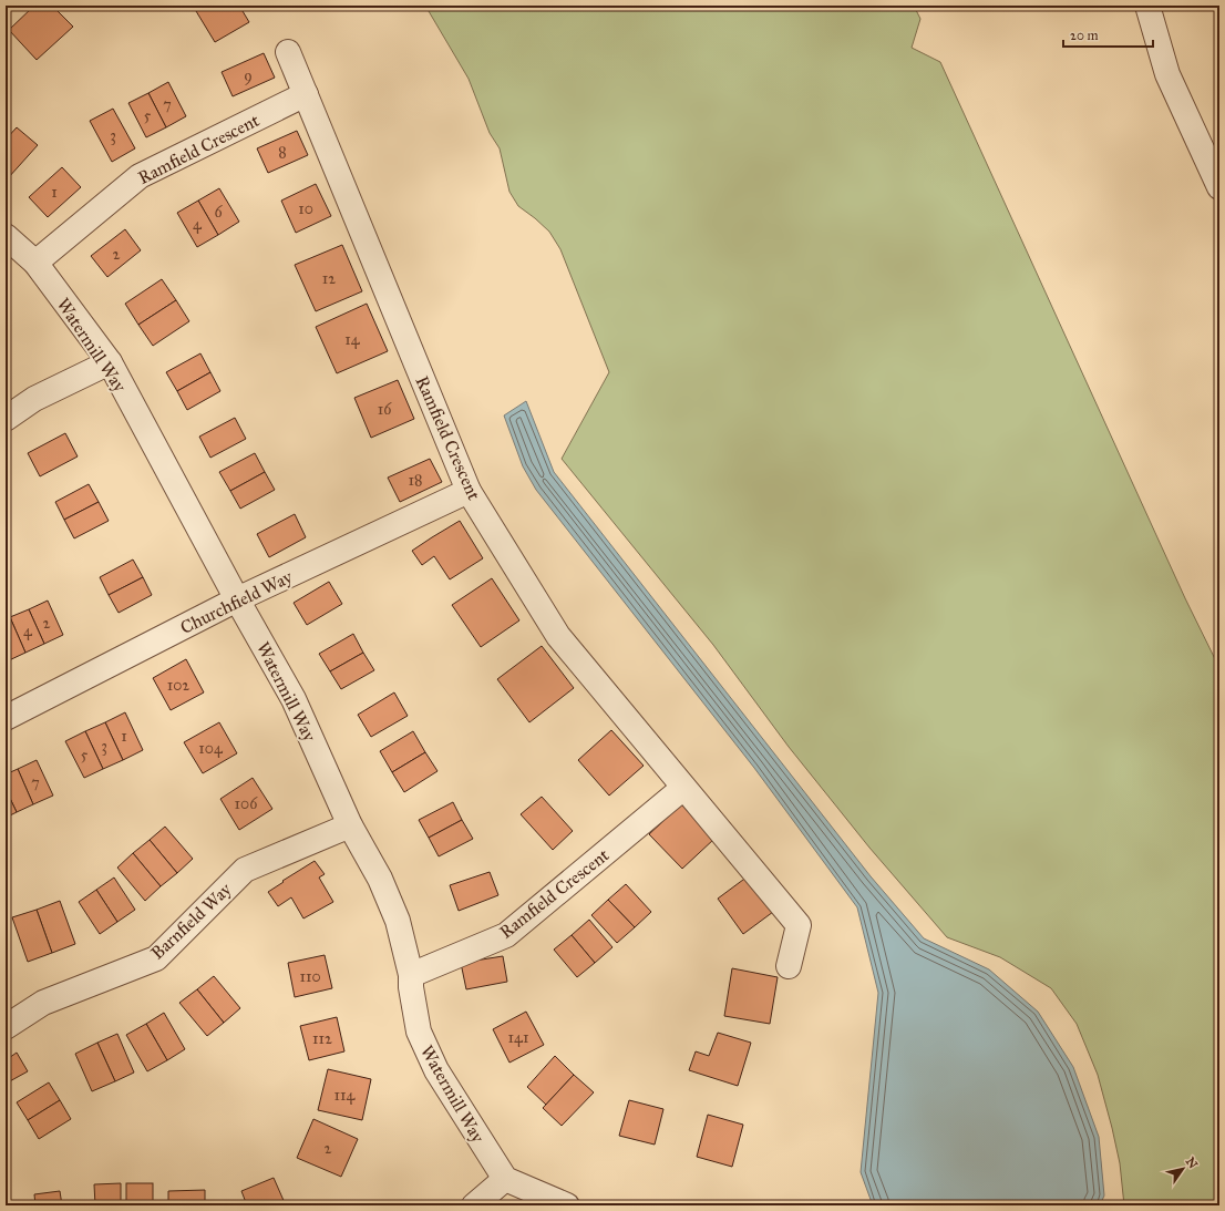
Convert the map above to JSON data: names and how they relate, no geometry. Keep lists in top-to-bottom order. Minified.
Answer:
{"streets":{"street":["Ramfield Crescent","Watermill Way","Churchfield Way","Barnfield Way"]},"crossings":[["Ramfield Crescent","Watermill Way"],["Ramfield Crescent","Churchfield Way"],["Watermill Way","Churchfield Way"],["Watermill Way","Barnfield Way"]],"house_numbers":["9","7","5","3","8","1","10","6","4","2","12","14","16","18","2","4","102","1","3","104","5","7","106","110","141","112","114","2"],"scale_bar":"20 m","north":"top right"}
